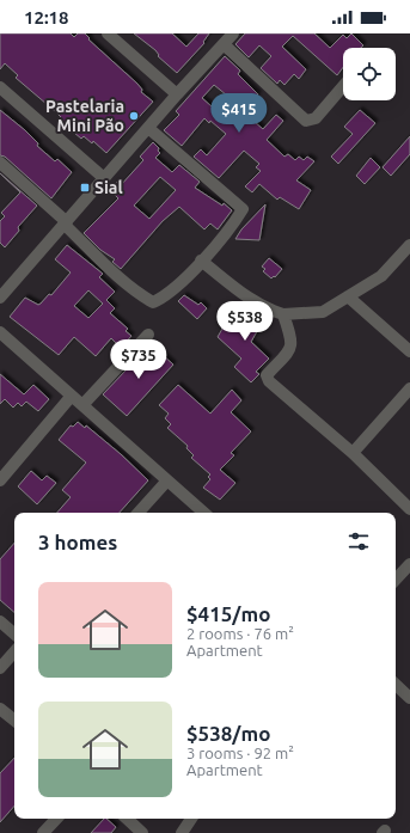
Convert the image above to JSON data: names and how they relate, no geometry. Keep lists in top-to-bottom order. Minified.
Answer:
{"places":{"other":["Pastelaria Mini Pão"],"transit":["Sial"]},"page":{"status":"12:18","price":["$415","$538","$735"],"heading":"3 homes","list":[{"name":"$415/mo","note":"2 rooms · 76 m² · Apartment"},{"name":"$538/mo","note":"3 rooms · 92 m² · Apartment"}]}}
